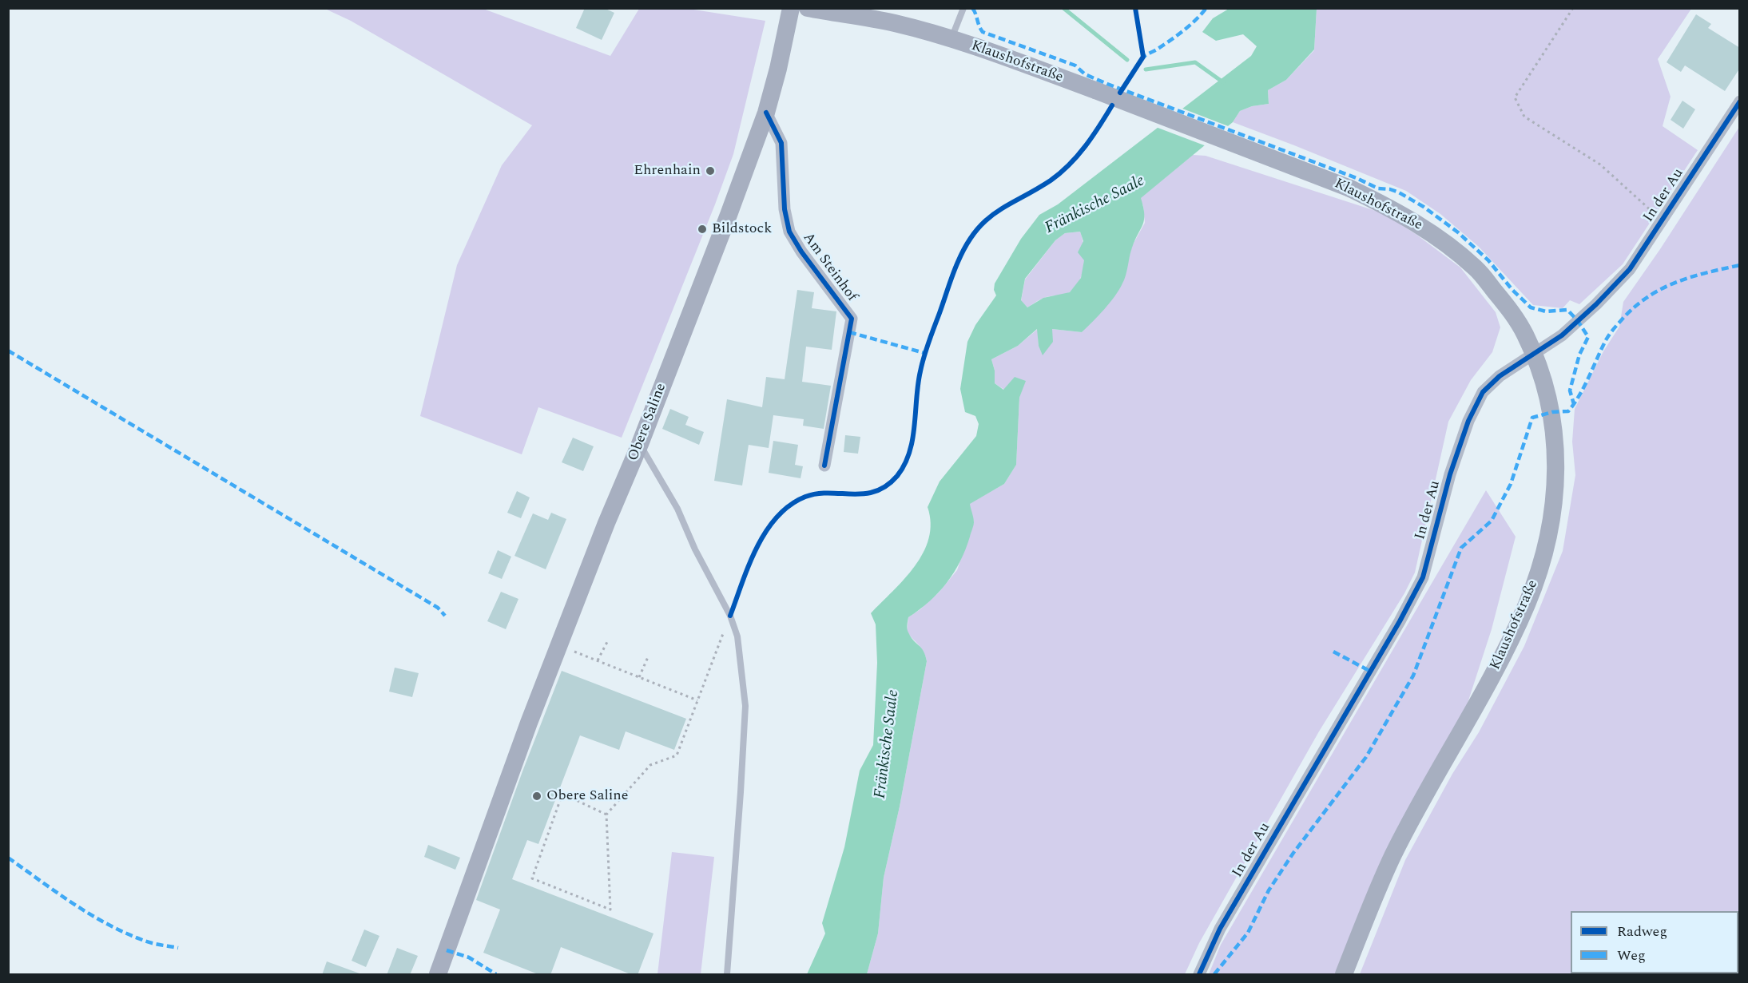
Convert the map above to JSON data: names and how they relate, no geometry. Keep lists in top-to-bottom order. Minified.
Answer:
{"streets":{"main road":["Klaushofstraße","Obere Saline"],"street":["In der Au","Am Steinhof"]},"crossings":[["Klaushofstraße","In der Au"],["Am Steinhof","Obere Saline"]],"water":["Fränkische Saale"],"places":["Ehrenhain","Bildstock","Obere Saline"],"legend":["Radweg","Weg"]}
